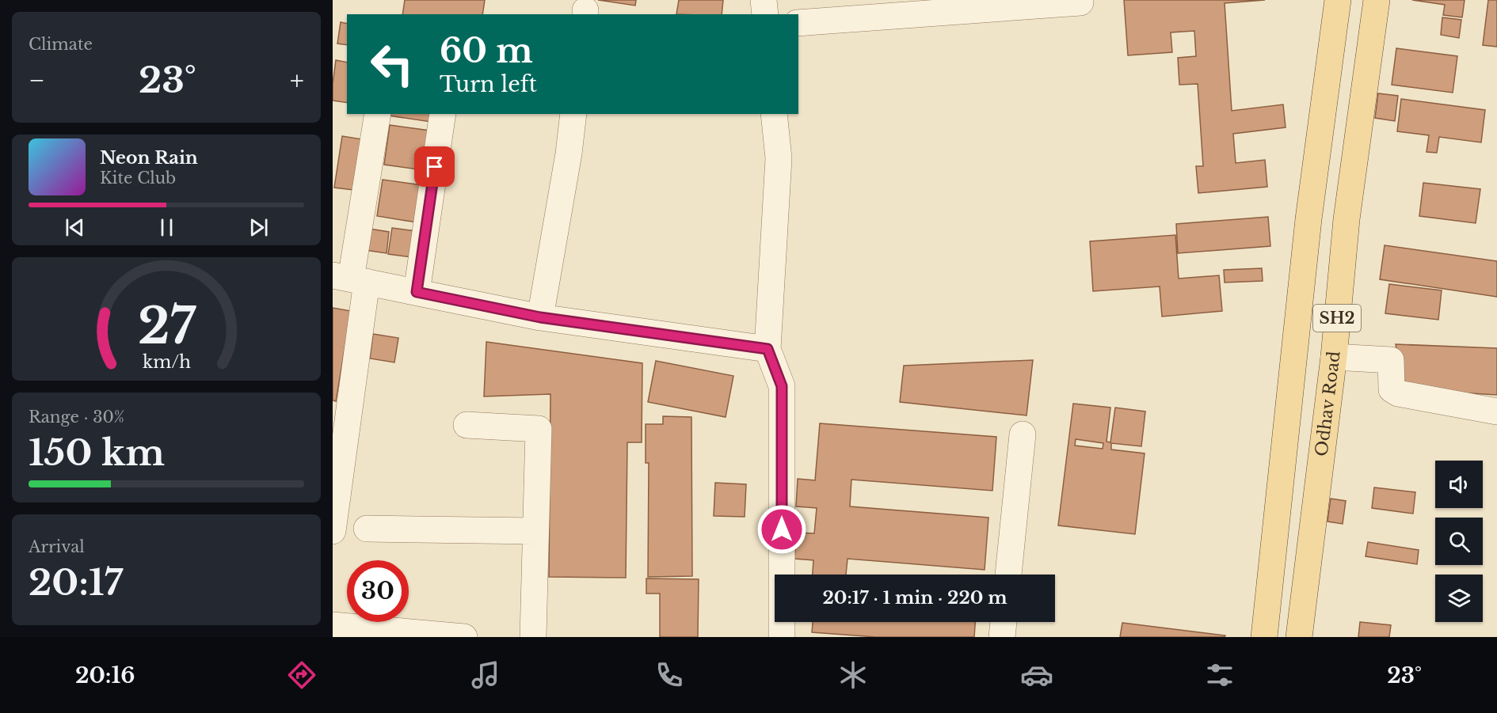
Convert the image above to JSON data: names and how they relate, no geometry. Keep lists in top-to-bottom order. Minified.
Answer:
{"streets":{"main road":["SH2","Odhav Road"]},"page":{"tile":["Climate",["Range · 30%","150 km"],["Arrival","20:17"]],"turn":["60 m","Turn left"],"heat":["−","23°","+"],"song":["Neon Rain","Kite Club"],"limit":"30","trip":"20:17 · 1 min · 220 m","tabs":["20:16","23°"],"gauge":["27","km/h"]}}
